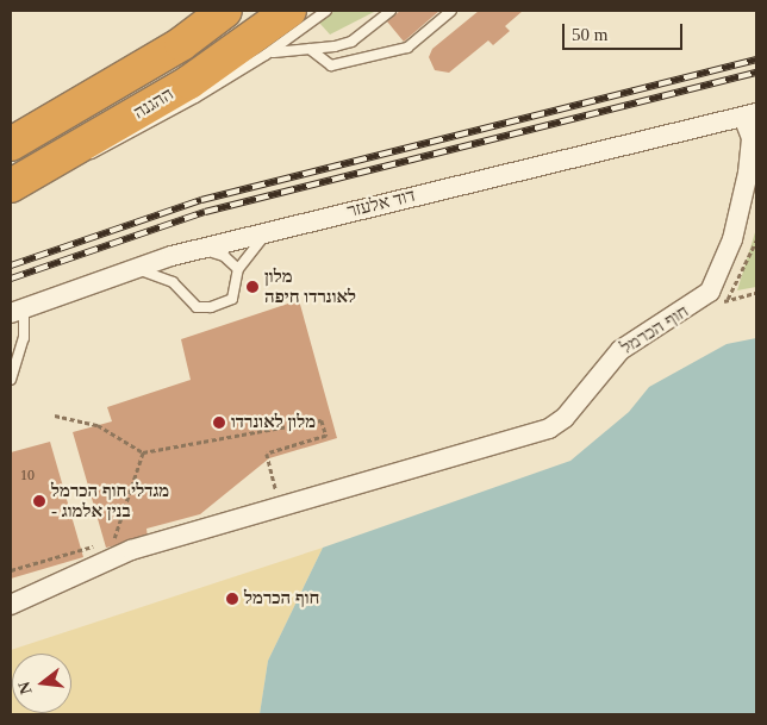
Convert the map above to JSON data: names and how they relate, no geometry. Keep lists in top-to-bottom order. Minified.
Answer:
{"streets":{"highway":["ההגנה"],"street":["דוד אלעזר","חוף הכרמל"]},"crossings":[["דוד אלעזר","חוף הכרמל"]],"places":["מלון לאונרדו חיפה","מלון לאונרדו","מגדלי חוף הכרמל - בנין אלמוג","חוף הכרמל"],"house_numbers":["10"],"scale_bar":"50 m","north":"left"}
